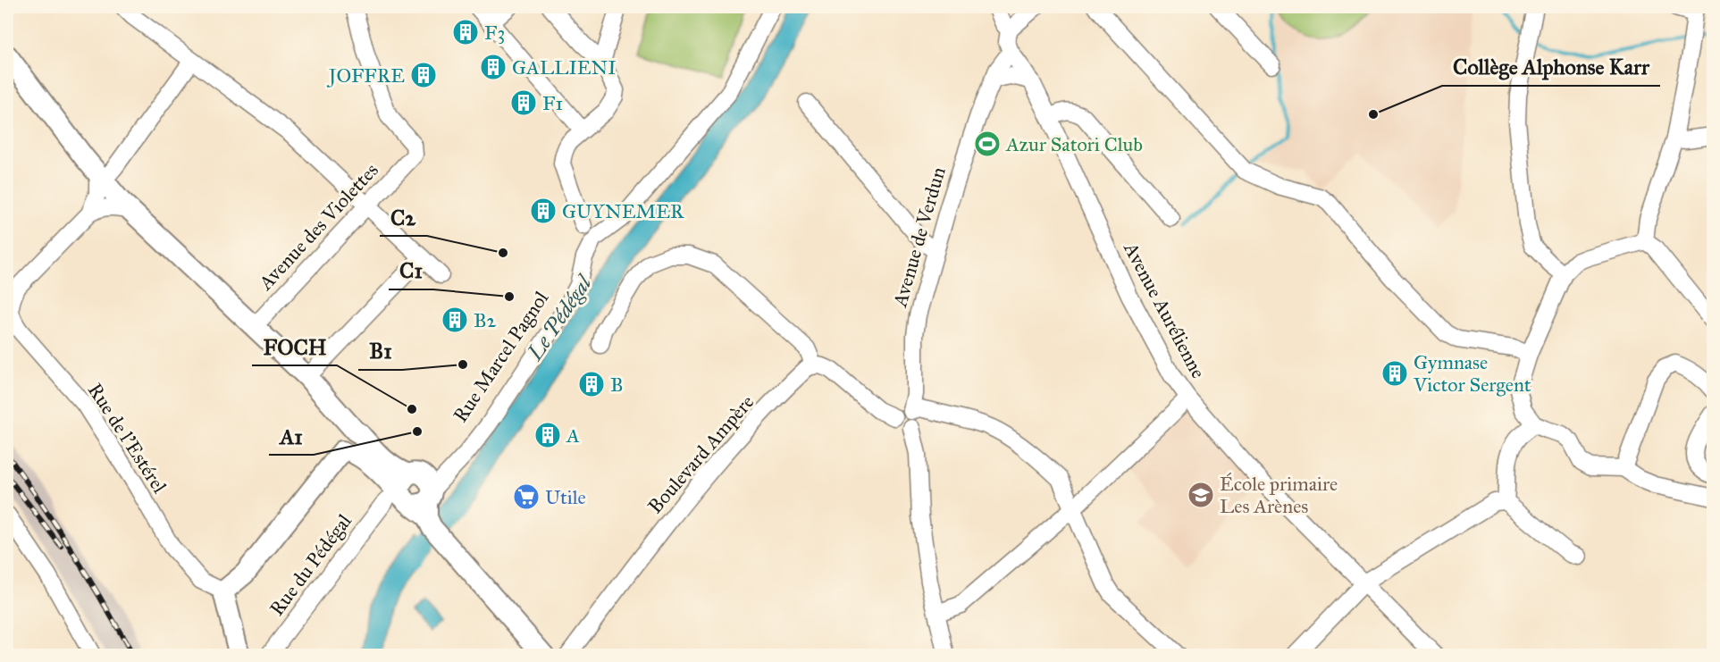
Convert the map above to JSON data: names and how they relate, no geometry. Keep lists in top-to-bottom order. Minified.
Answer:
{"streets":{"street":["Avenue des Violettes","Avenue de Verdun","Avenue Aurélienne","Rue Marcel Pagnol","Rue de l'Estérel","Boulevard Ampère","Rue du Pédégal"]},"crossings":[["Avenue de Verdun","Avenue Aurélienne"],["Rue Marcel Pagnol","Rue du Pédégal"]],"water":["Le Pédégal"],"places":{"building":["F3","GALLIENI","JOFFRE","F1","GUYNEMER","B2","Gymnase Victor Sergent","B","A"],"other":["Collège Alphonse Karr","C2","C1","B1","FOCH","A1"],"sports":["Azur Satori Club"],"school or university":["École primaire Les Arènes"],"supermarket":["Utile"]}}
